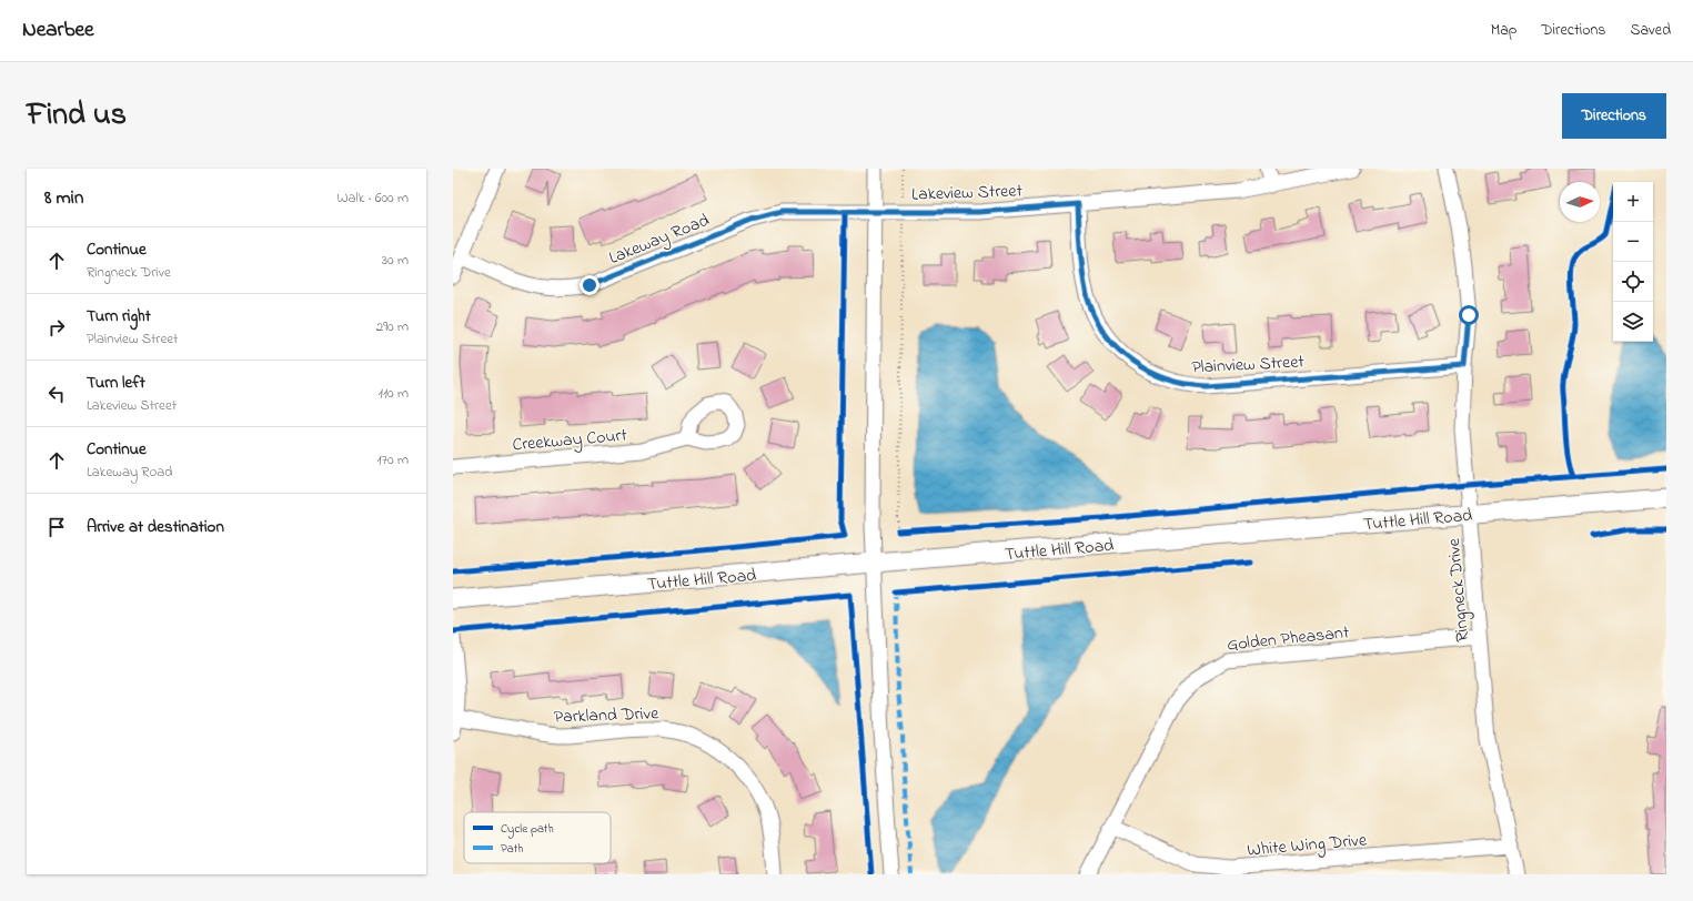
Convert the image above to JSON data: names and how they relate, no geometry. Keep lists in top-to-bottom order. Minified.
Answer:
{"streets":{"main road":["Tuttle Hill Road"],"street":["Lakeview Street","Lakeway Road","Plainview Street","Creekway Court","Ringneck Drive","Golden Pheasant","Parkland Drive","White Wing Drive"]},"crossings":[["Lakeview Street","Lakeway Road"],["Lakeview Street","Plainview Street"],["Plainview Street","Ringneck Drive"],["Tuttle Hill Road","Ringneck Drive"],["Ringneck Drive","Golden Pheasant"],["Ringneck Drive","White Wing Drive"],["Golden Pheasant","White Wing Drive"]],"legend":["Cycle path","Path"],"north":"right","page":{"header":"Nearbee","nav":["Map","Directions","Saved"],"title":"Find us","buttons":"Directions","heading":["8 min","Walk · 600 m"],"map_buttons":["+","−"],"list":[["Continue","Ringneck Drive","30 m"],["Turn right","Plainview Street","290 m"],["Turn left","Lakeview Street","110 m"],["Continue","Lakeway Road","170 m"],"Arrive at destination"]}}
